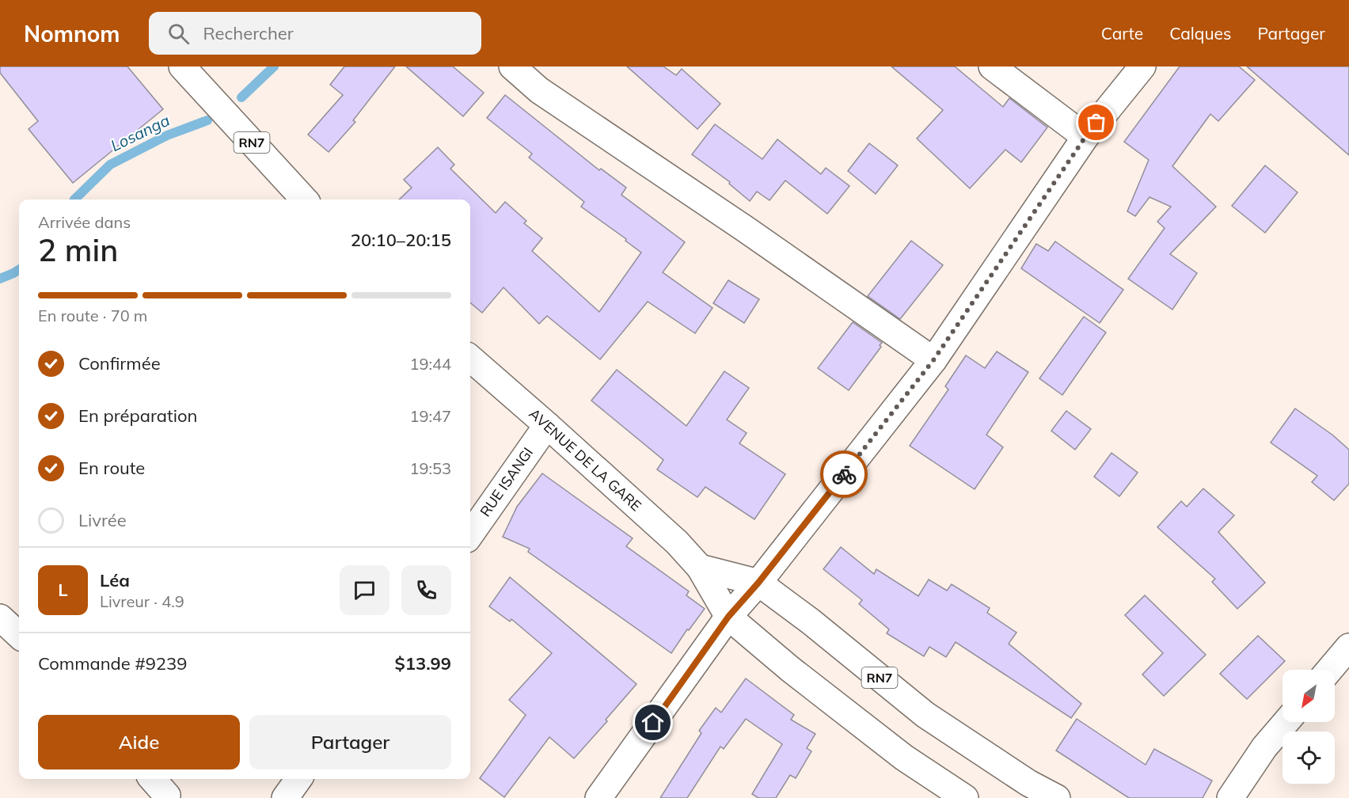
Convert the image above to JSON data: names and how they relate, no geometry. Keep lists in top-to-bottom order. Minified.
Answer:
{"streets":{"street":["RN7","AVENUE DE LA GARE","RUE ISANGI"]},"crossings":[["RN7","AVENUE DE LA GARE"],["AVENUE DE LA GARE","RUE ISANGI"]],"water":["Losanga"],"north":"bottom left","page":{"header":"Nomnom","search":"Rechercher","nav":["Carte","Calques","Partager"],"heading":["2 min","Arrivée dans","20:10–20:15"],"panel":["Léa","Livreur · 4.9","Commande #9239","$13.99"],"bar":"En route · 70 m","list":[["Confirmée","19:44"],["En préparation","19:47"],["En route","19:53"],"Livrée"],"round":"L","buttons":["Aide","Partager"]}}
